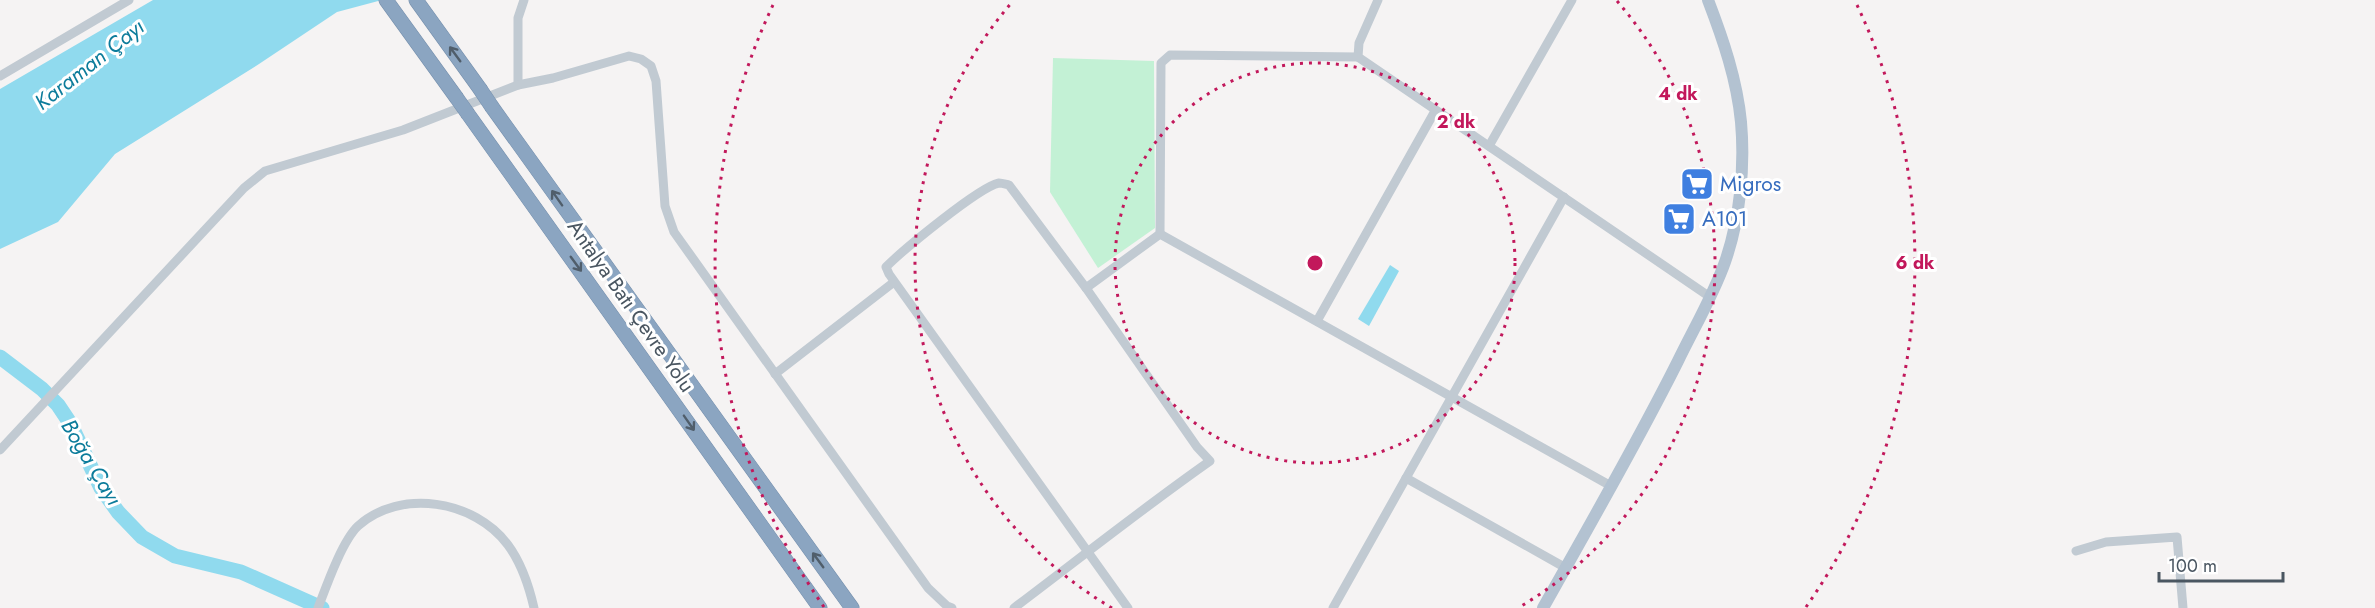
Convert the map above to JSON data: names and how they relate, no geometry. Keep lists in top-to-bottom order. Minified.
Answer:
{"streets":{"highway":["Antalya Batı Çevre Yolu"]},"water":["Karaman Çayı","Boğa Çayı"],"places":{"supermarket":["Migros","A101"]},"scale_bar":"100 m","rings":["4 dk","2 dk","6 dk"]}
